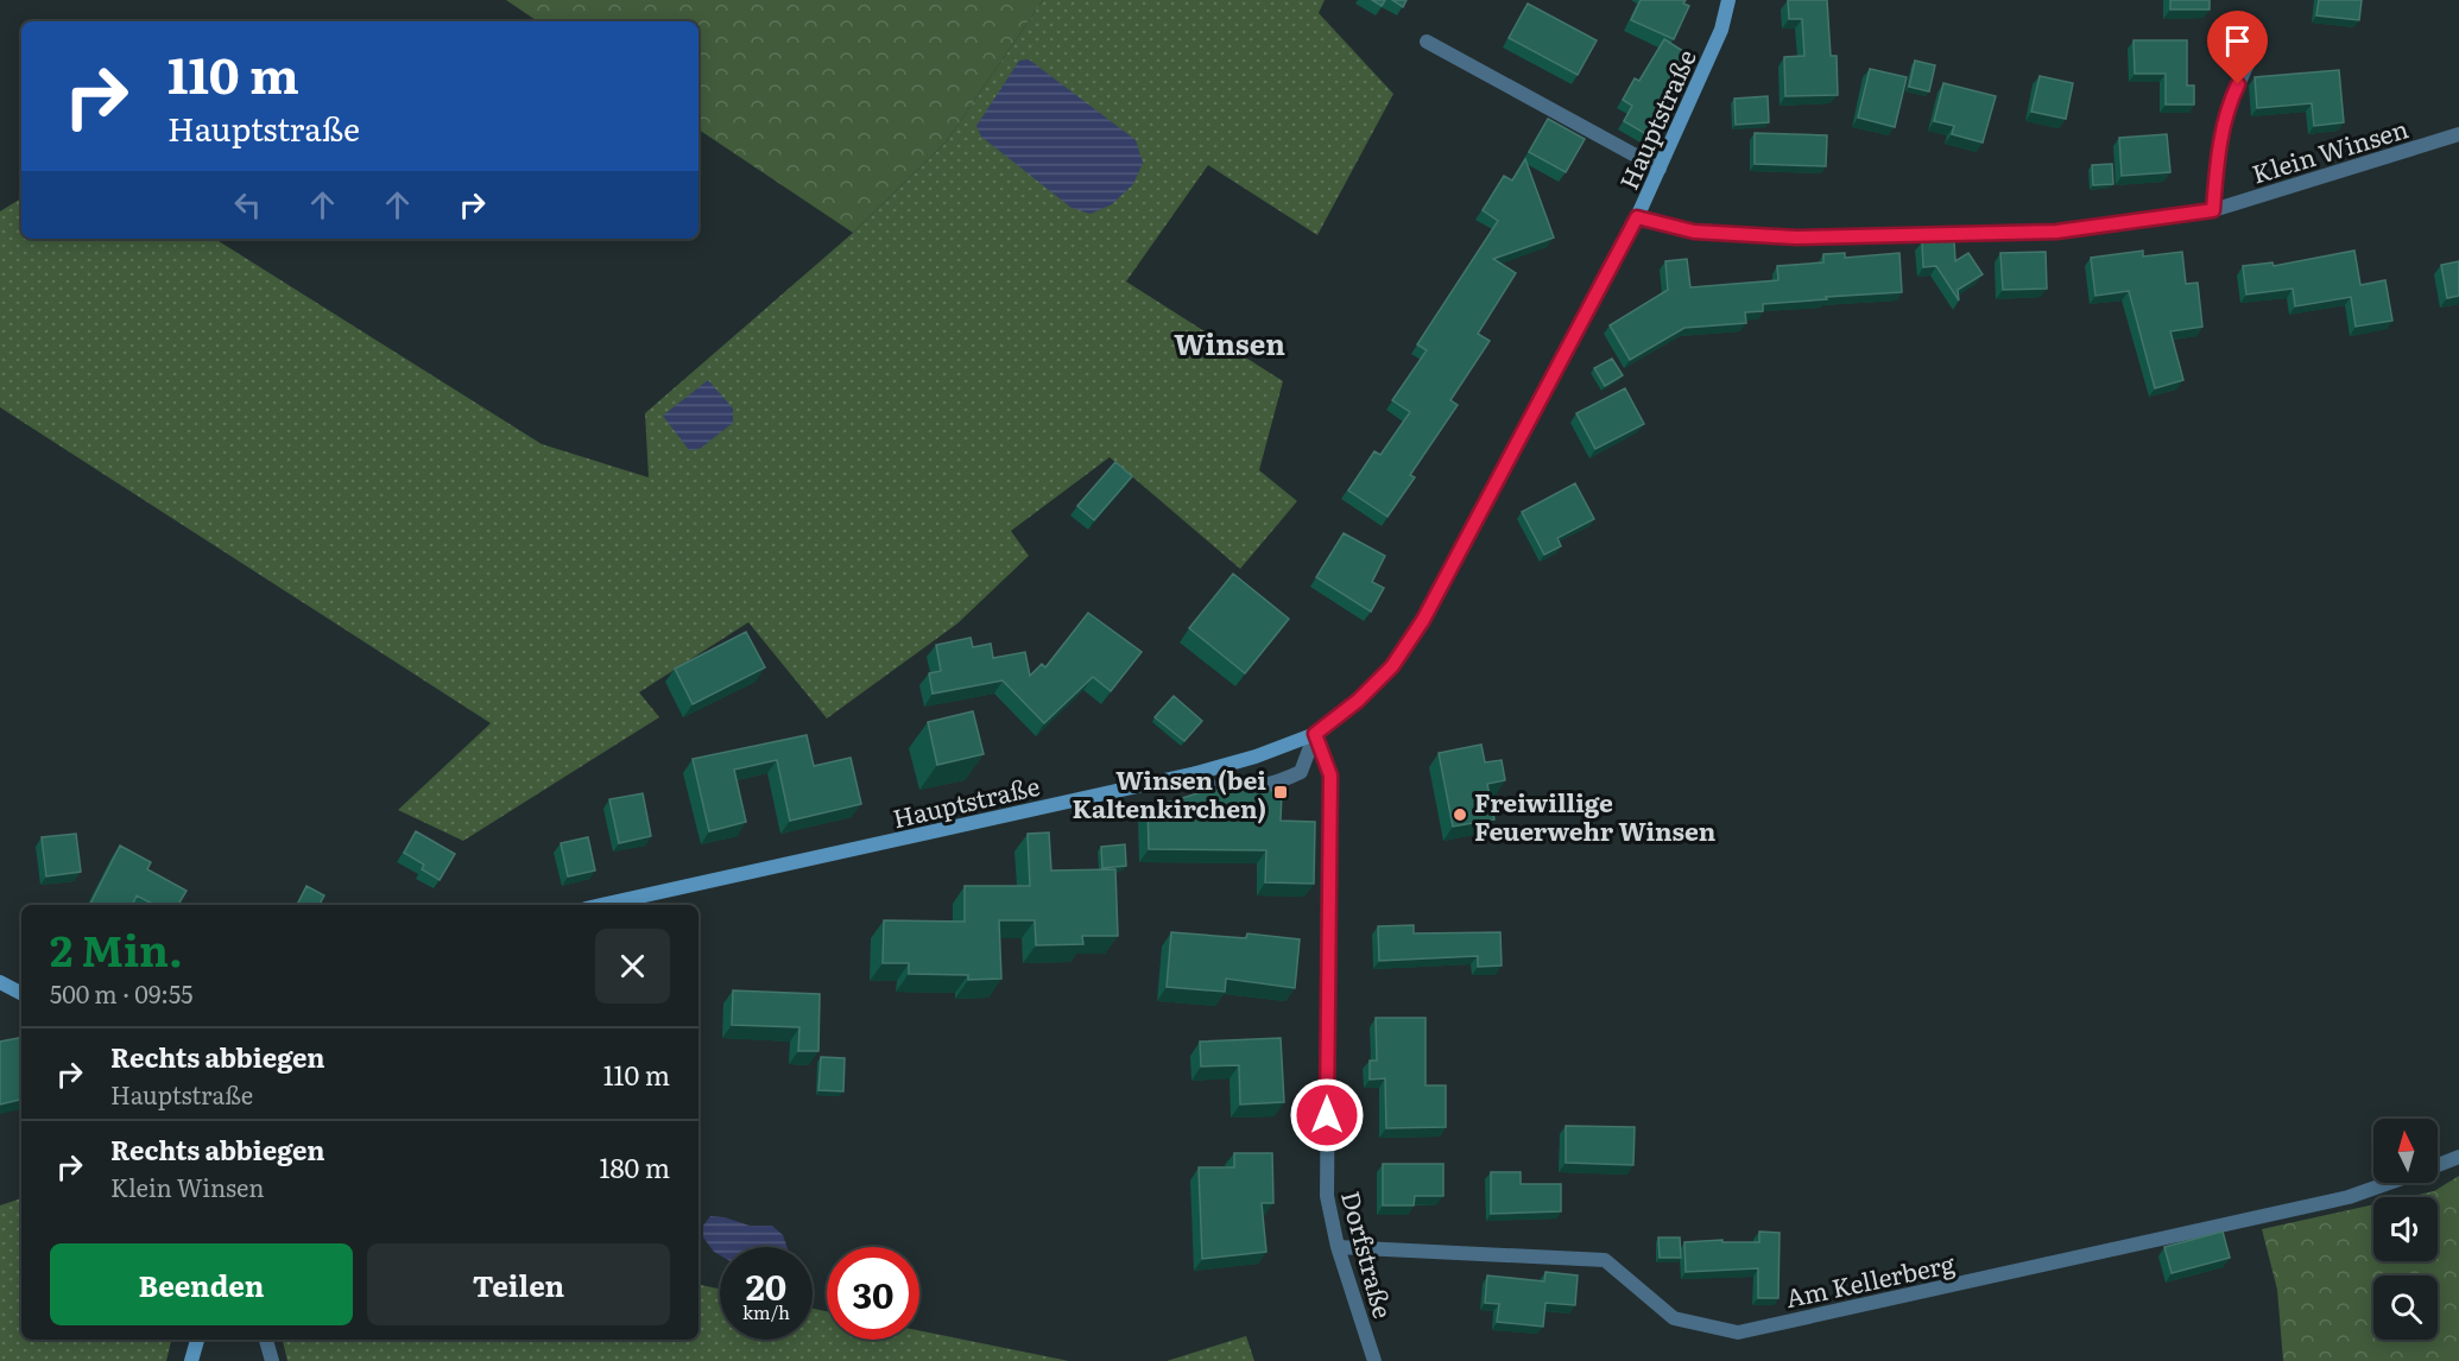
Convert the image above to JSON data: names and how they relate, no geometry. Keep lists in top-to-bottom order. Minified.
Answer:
{"streets":{"street":["Hauptstraße","Klein Winsen","Dorfstraße","Am Kellerberg"]},"crossings":[["Hauptstraße","Klein Winsen"],["Hauptstraße","Dorfstraße"],["Dorfstraße","Am Kellerberg"]],"districts":["Winsen"],"places":{"transit":["Winsen (bei Kaltenkirchen)"],"other":["Freiwillige Feuerwehr Winsen"]},"north":"top","page":{"turn":["110 m","Hauptstraße"],"heading":["2 Min.","500 m · 09:55"],"list":[{"name":"Rechts abbiegen","note":"Hauptstraße","value":"110 m"},{"name":"Rechts abbiegen","note":"Klein Winsen","value":"180 m"}],"buttons":["Beenden","Teilen"],"speed":"20 km/h","limit":"30"}}
